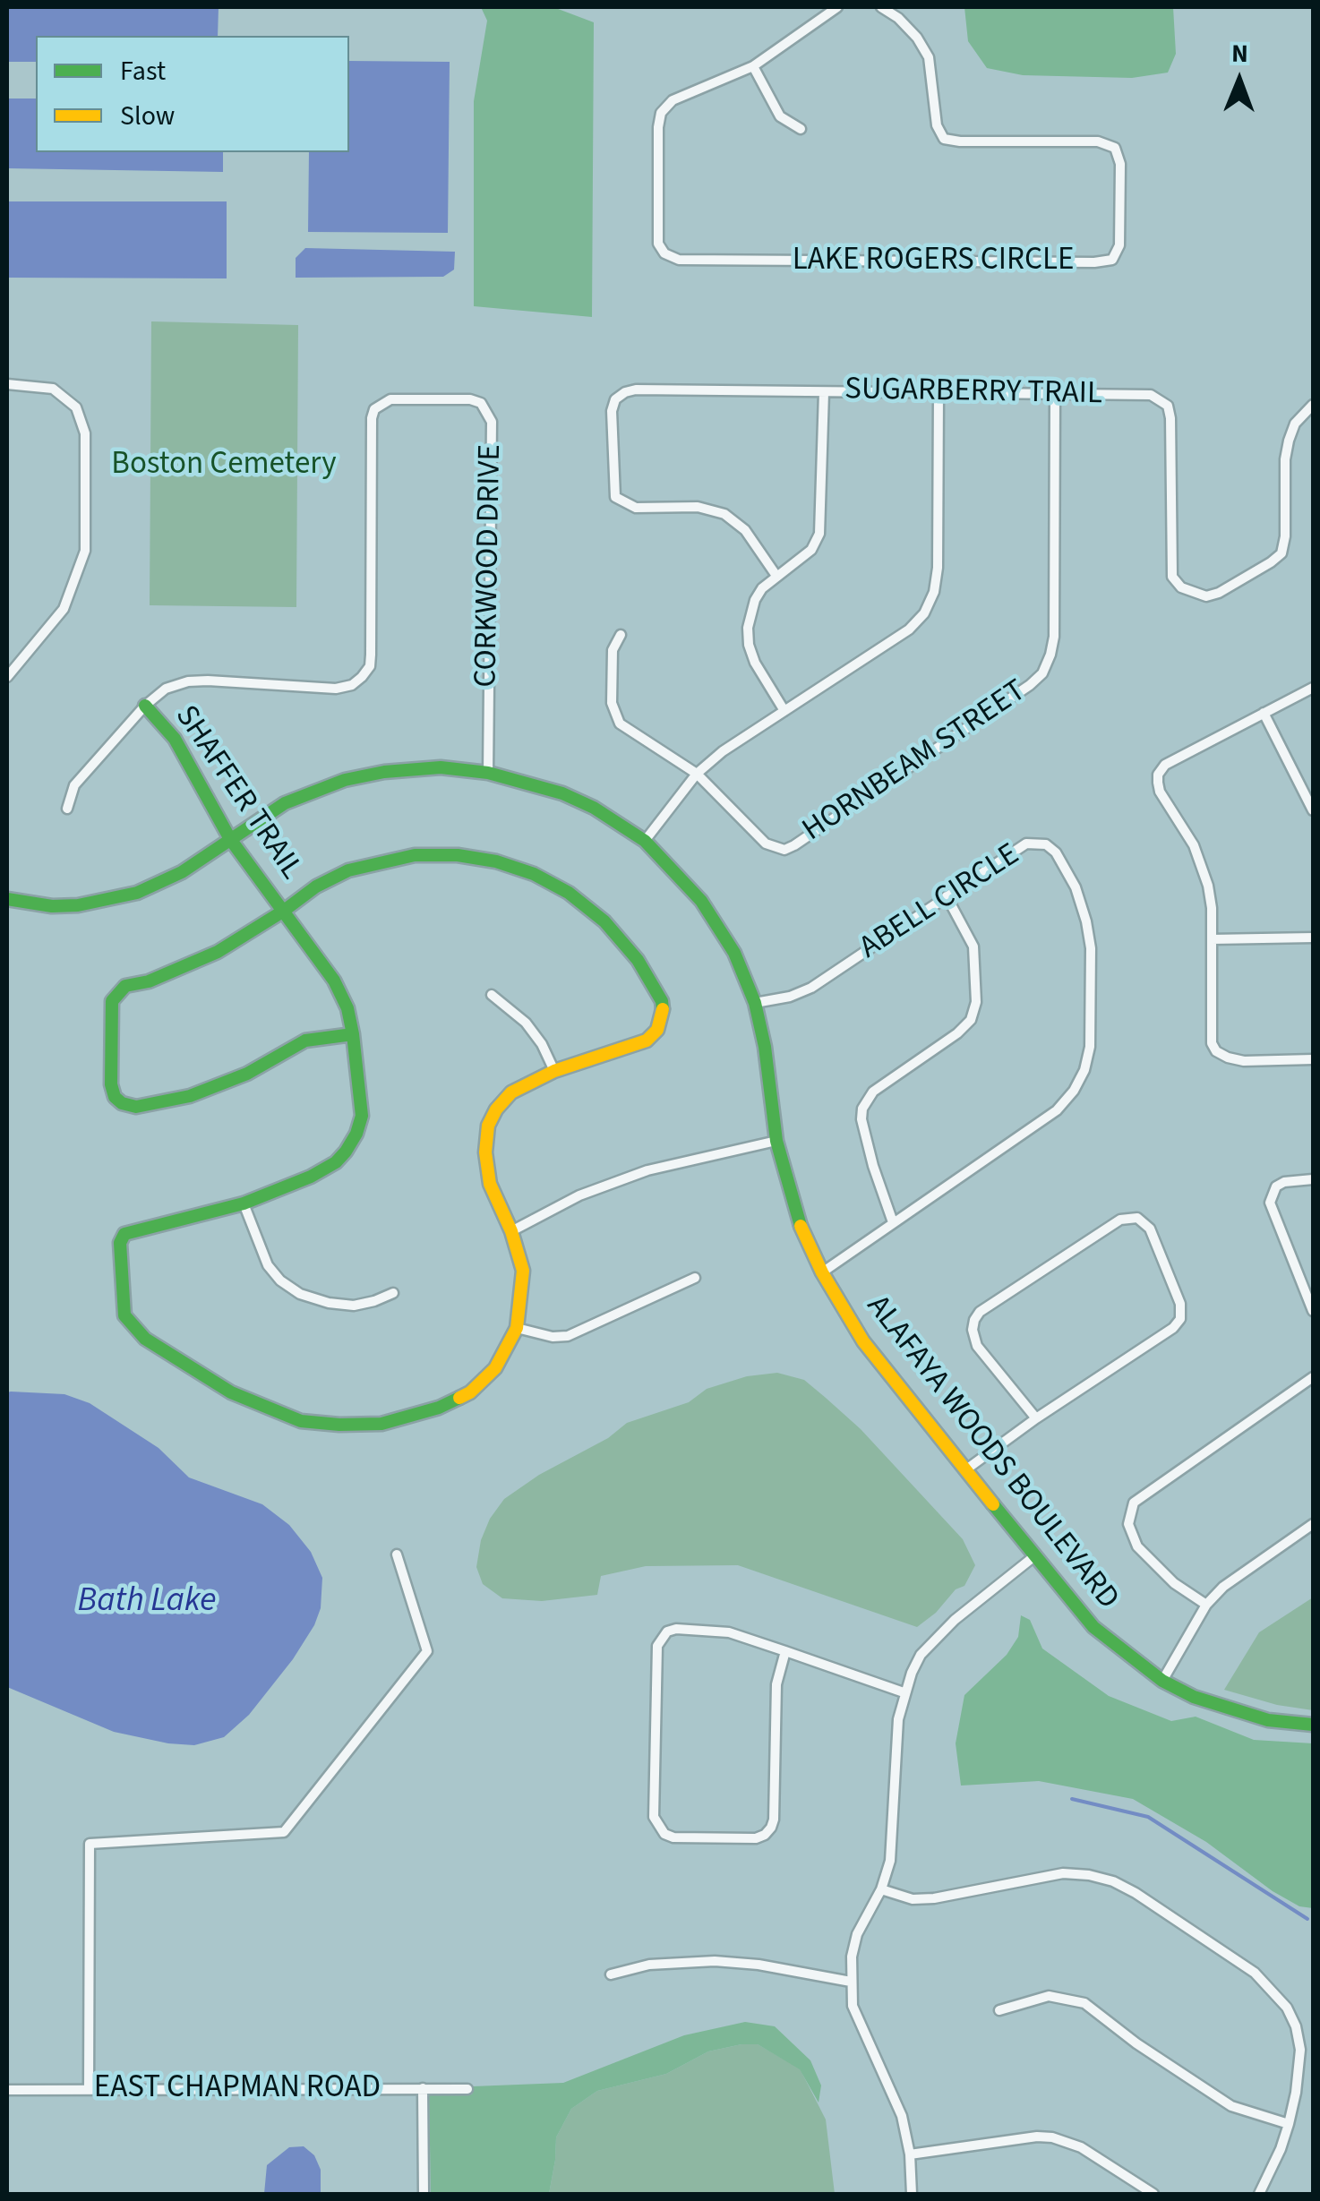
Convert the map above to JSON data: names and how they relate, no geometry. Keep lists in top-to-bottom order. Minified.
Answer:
{"streets":{"street":["LAKE ROGERS CIRCLE","SUGARBERRY TRAIL","CORKWOOD DRIVE","HORNBEAM STREET","SHAFFER TRAIL","ABELL CIRCLE","ALAFAYA WOODS BOULEVARD","EAST CHAPMAN ROAD"]},"crossings":[["SUGARBERRY TRAIL","HORNBEAM STREET"],["CORKWOOD DRIVE","SHAFFER TRAIL"],["CORKWOOD DRIVE","ALAFAYA WOODS BOULEVARD"],["SHAFFER TRAIL","ALAFAYA WOODS BOULEVARD"],["ABELL CIRCLE","ALAFAYA WOODS BOULEVARD"]],"water":["Bath Lake"],"parks":["Boston Cemetery"],"legend":["Fast","Slow"],"north":"top"}
